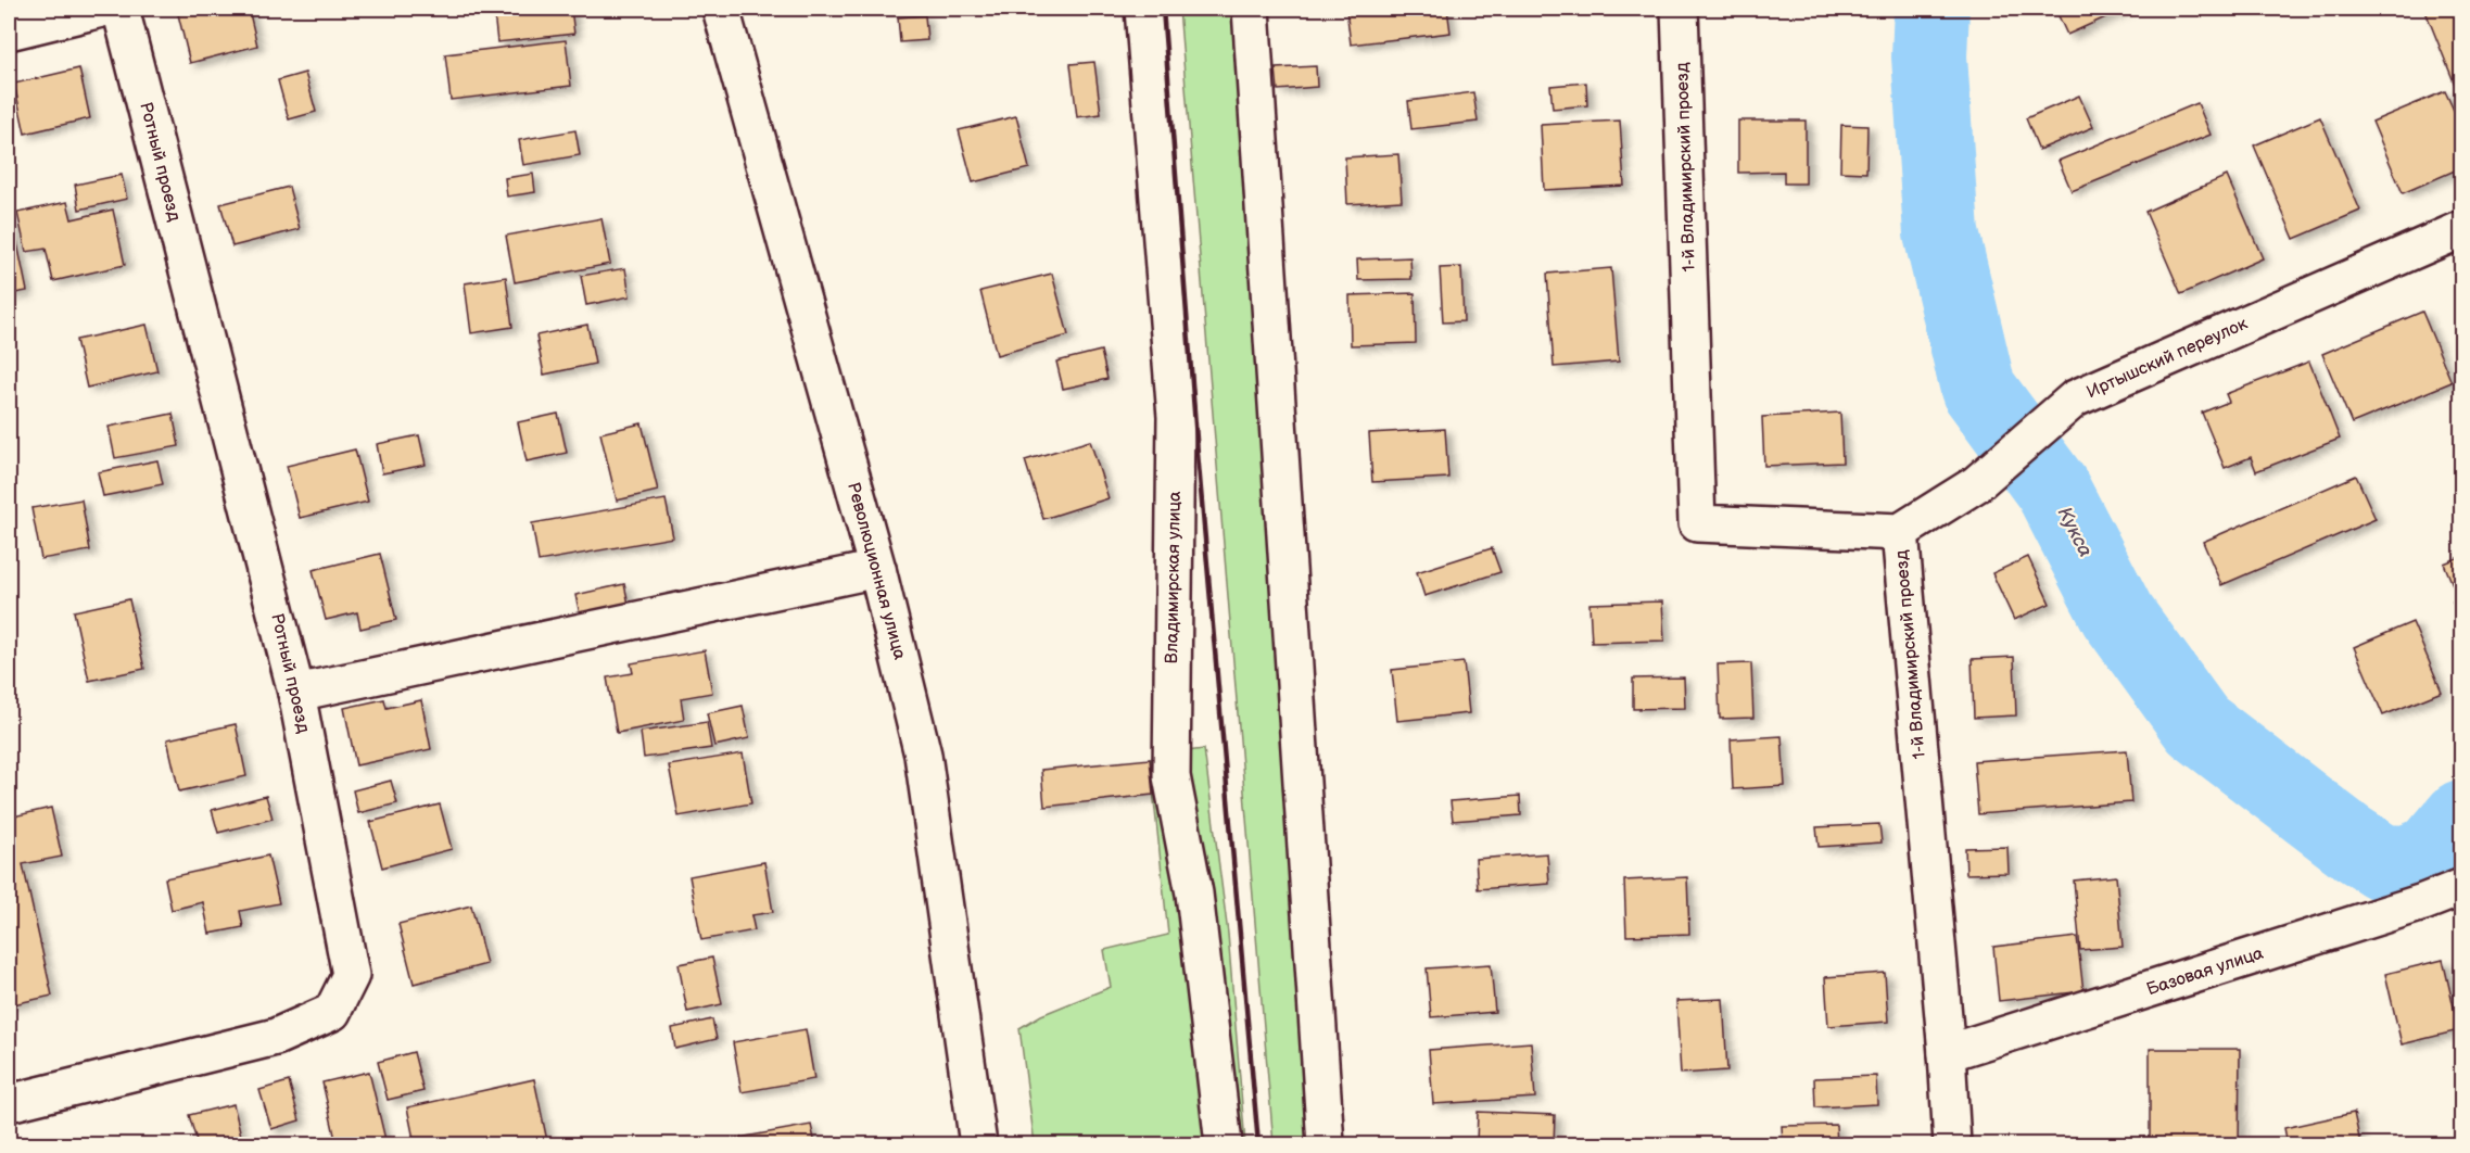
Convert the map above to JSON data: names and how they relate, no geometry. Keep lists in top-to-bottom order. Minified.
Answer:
{"streets":{"street":["Ротный проезд","1-й Владимирский проезд","Иртышский переулок","Революционная улица","Владимирская улица","Базовая улица"]},"crossings":[["1-й Владимирский проезд","Иртышский переулок"],["1-й Владимирский проезд","Базовая улица"]],"water":["Кукса"]}
